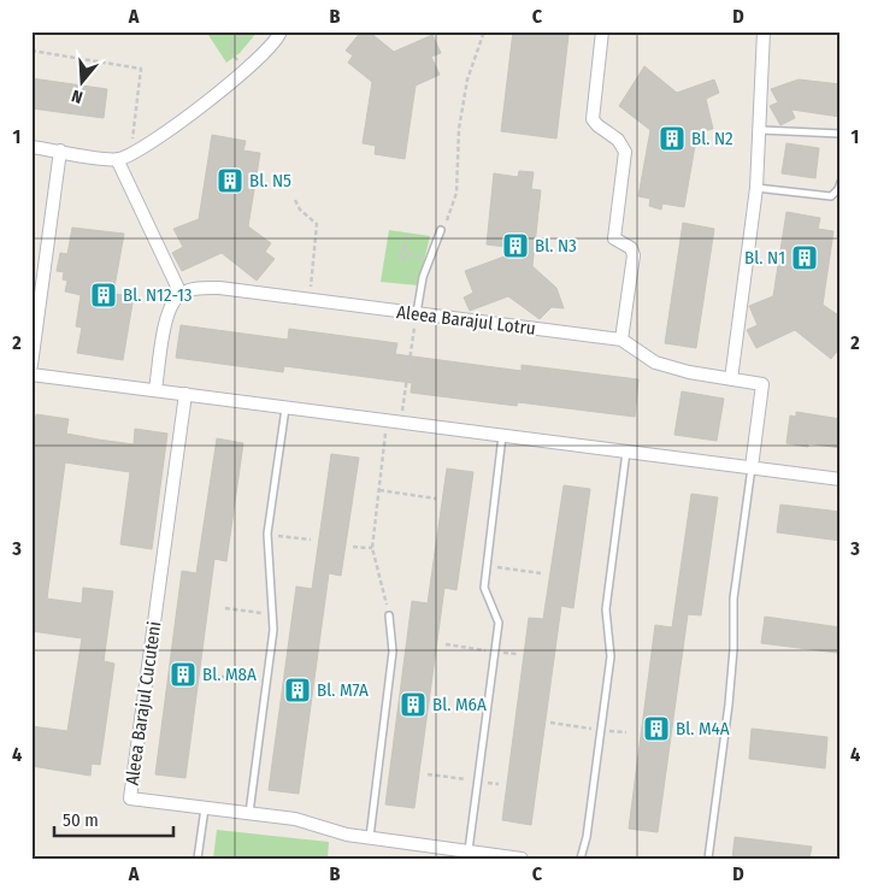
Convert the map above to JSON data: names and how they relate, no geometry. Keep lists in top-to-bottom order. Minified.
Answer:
{"streets":{"street":["Aleea Barajul Lotru","Aleea Barajul Cucuteni"]},"places":{"building":["Bl. N2","Bl. N5","Bl. N3","Bl. N1","Bl. N12-13","Bl. M8A","Bl. M7A","Bl. M6A","Bl. M4A"]},"scale_bar":"50 m","north":"bottom","grid":{"columns":["A","B","C","D"],"rows":["1","2","3","4"]}}
